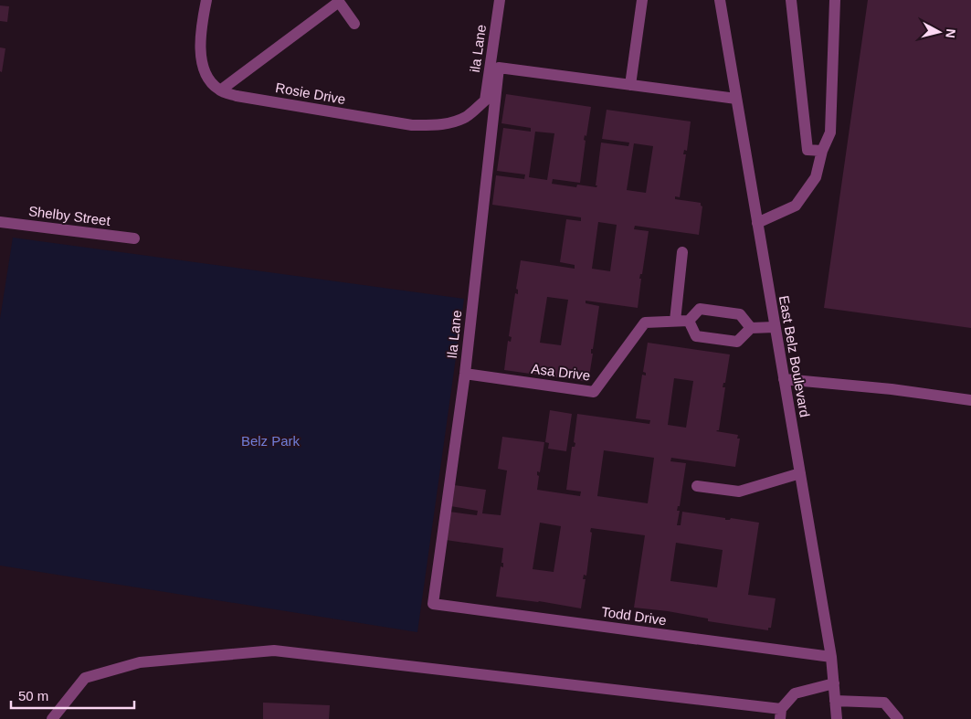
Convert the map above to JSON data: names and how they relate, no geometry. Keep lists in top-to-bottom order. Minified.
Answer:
{"streets":{"street":["ila Lane","Rosie Drive","Shelby Street","Ila Lane","East Belz Boulevard","Asa Drive","Todd Drive"]},"crossings":[["ila Lane","Rosie Drive"],["Ila Lane","Asa Drive"],["Ila Lane","Todd Drive"],["East Belz Boulevard","Todd Drive"]],"parks":["Belz Park"],"scale_bar":"50 m","north":"right"}
